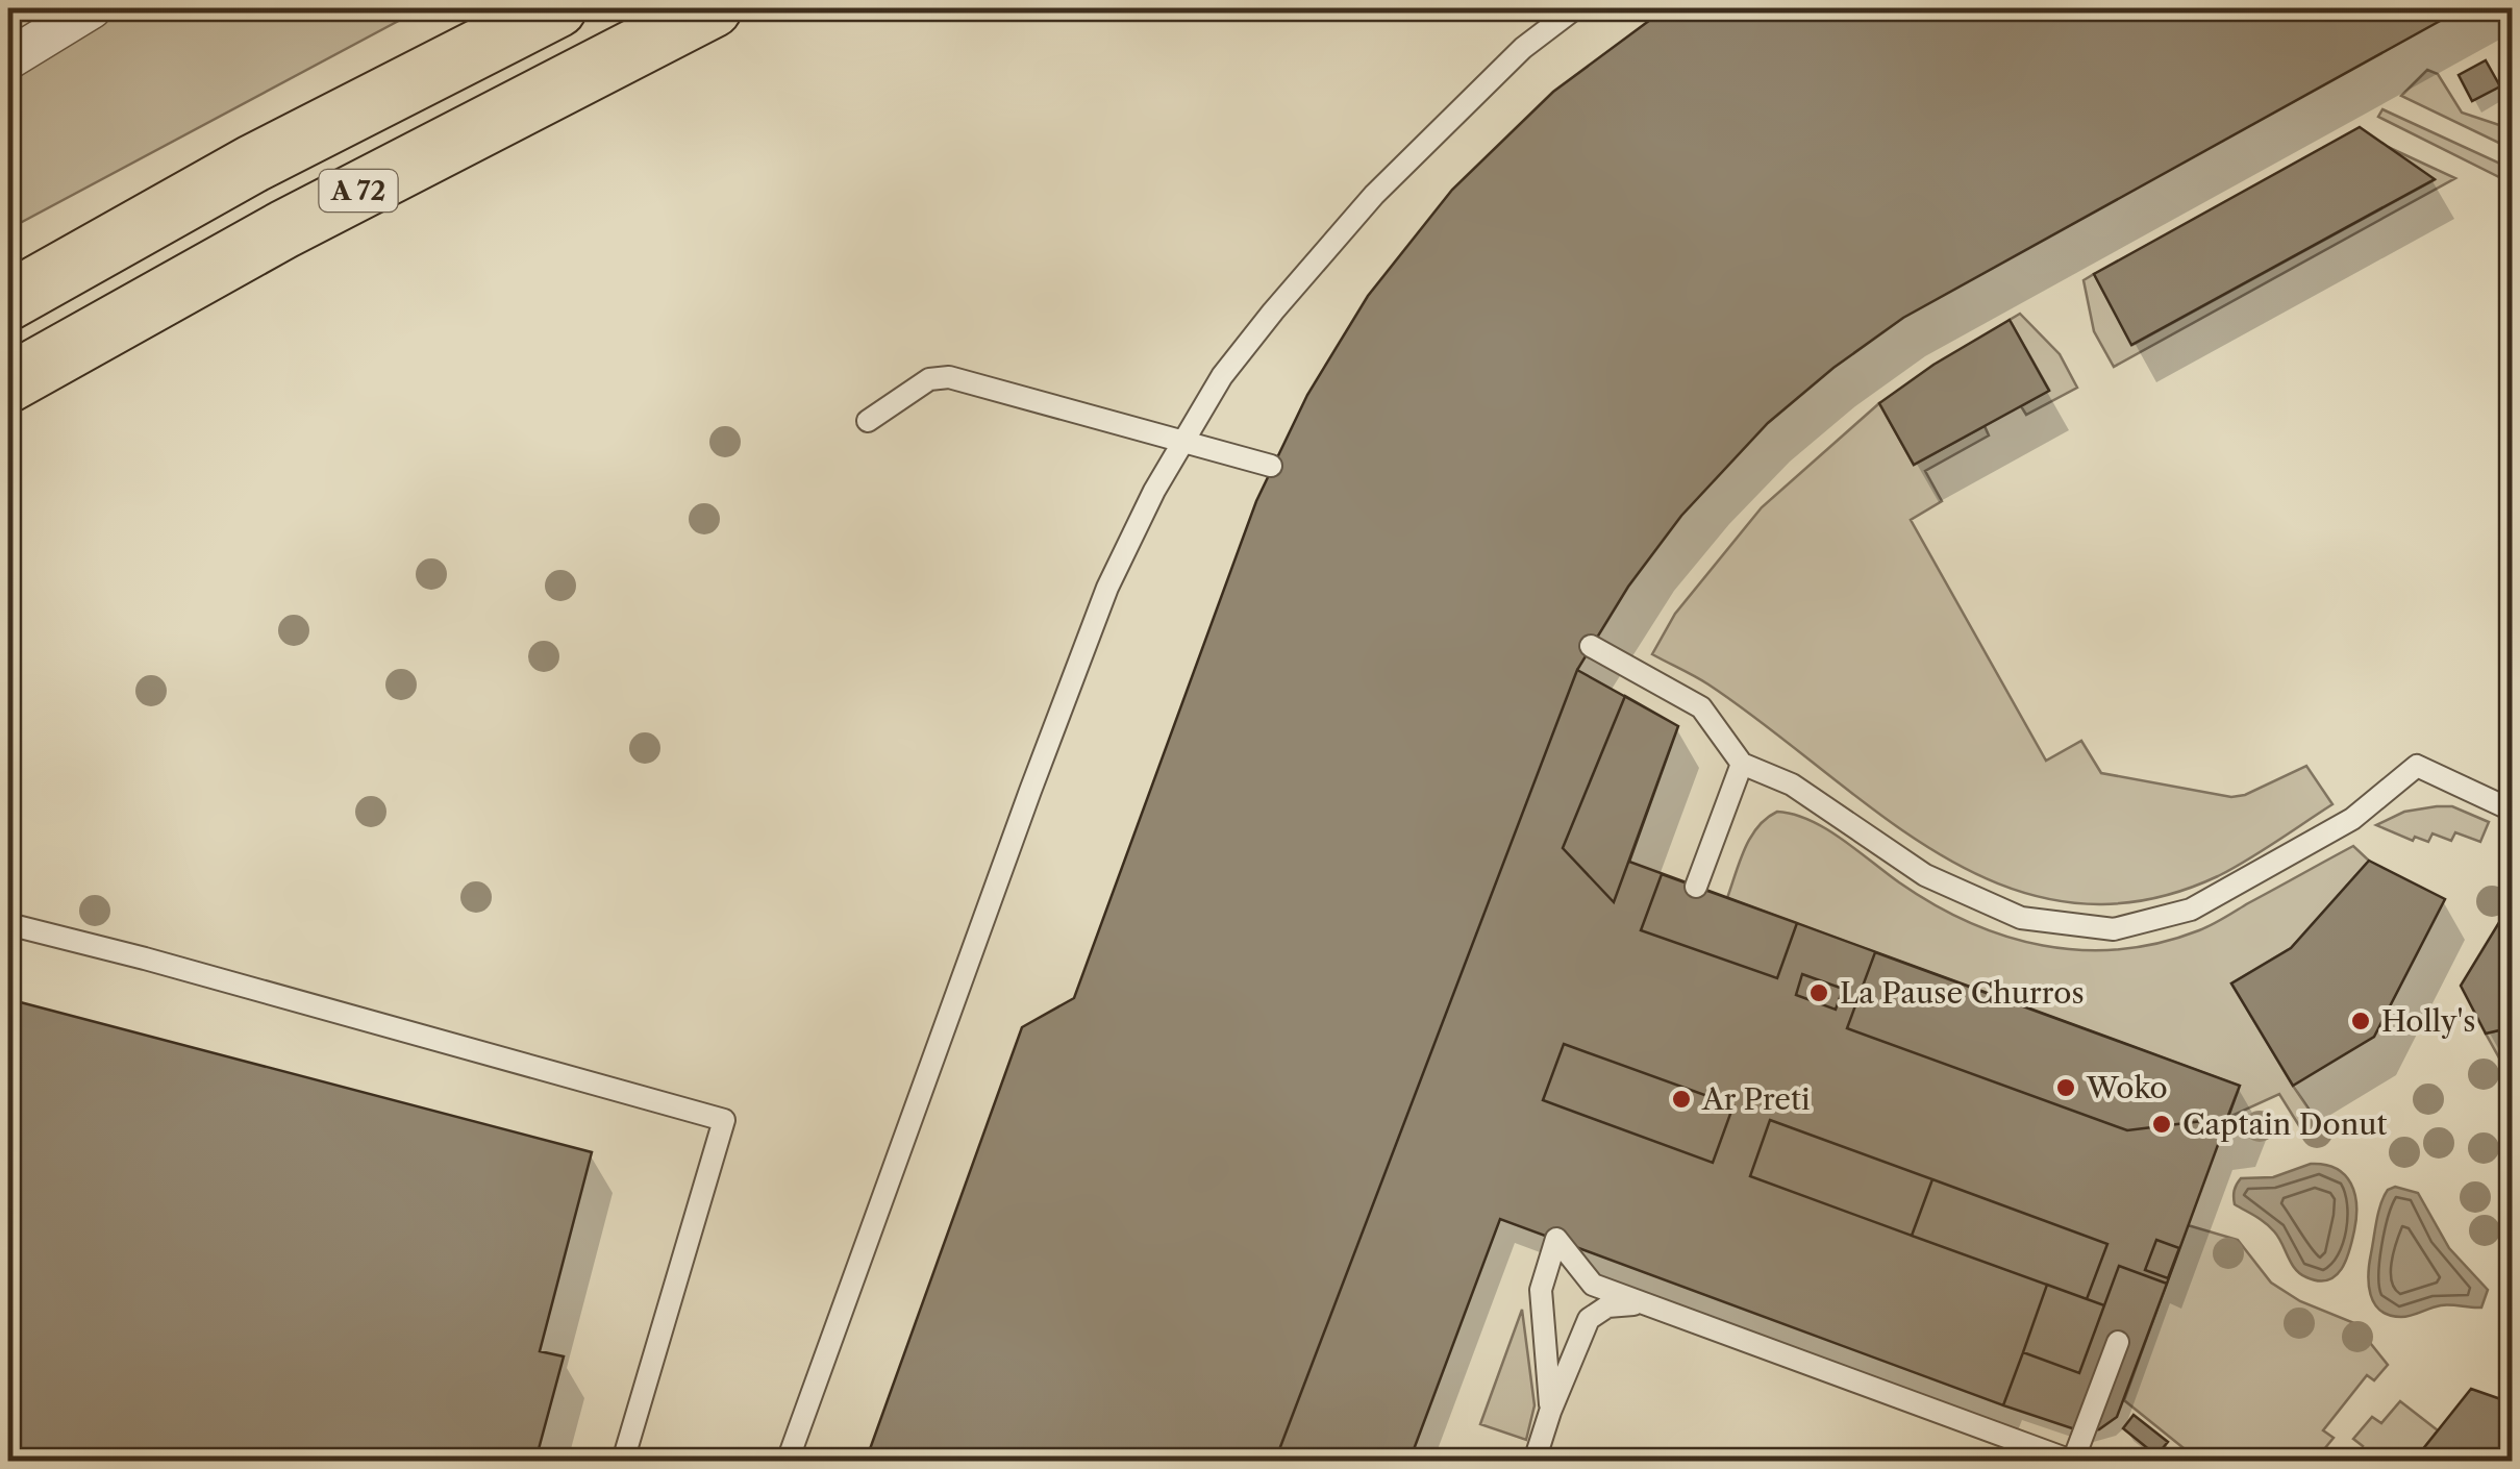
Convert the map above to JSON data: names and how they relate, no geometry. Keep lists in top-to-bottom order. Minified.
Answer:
{"streets":{"highway":["A 72"]},"places":["La Pause Churros","Holly's","Woko","Ar Preti","Captain Donut"]}
